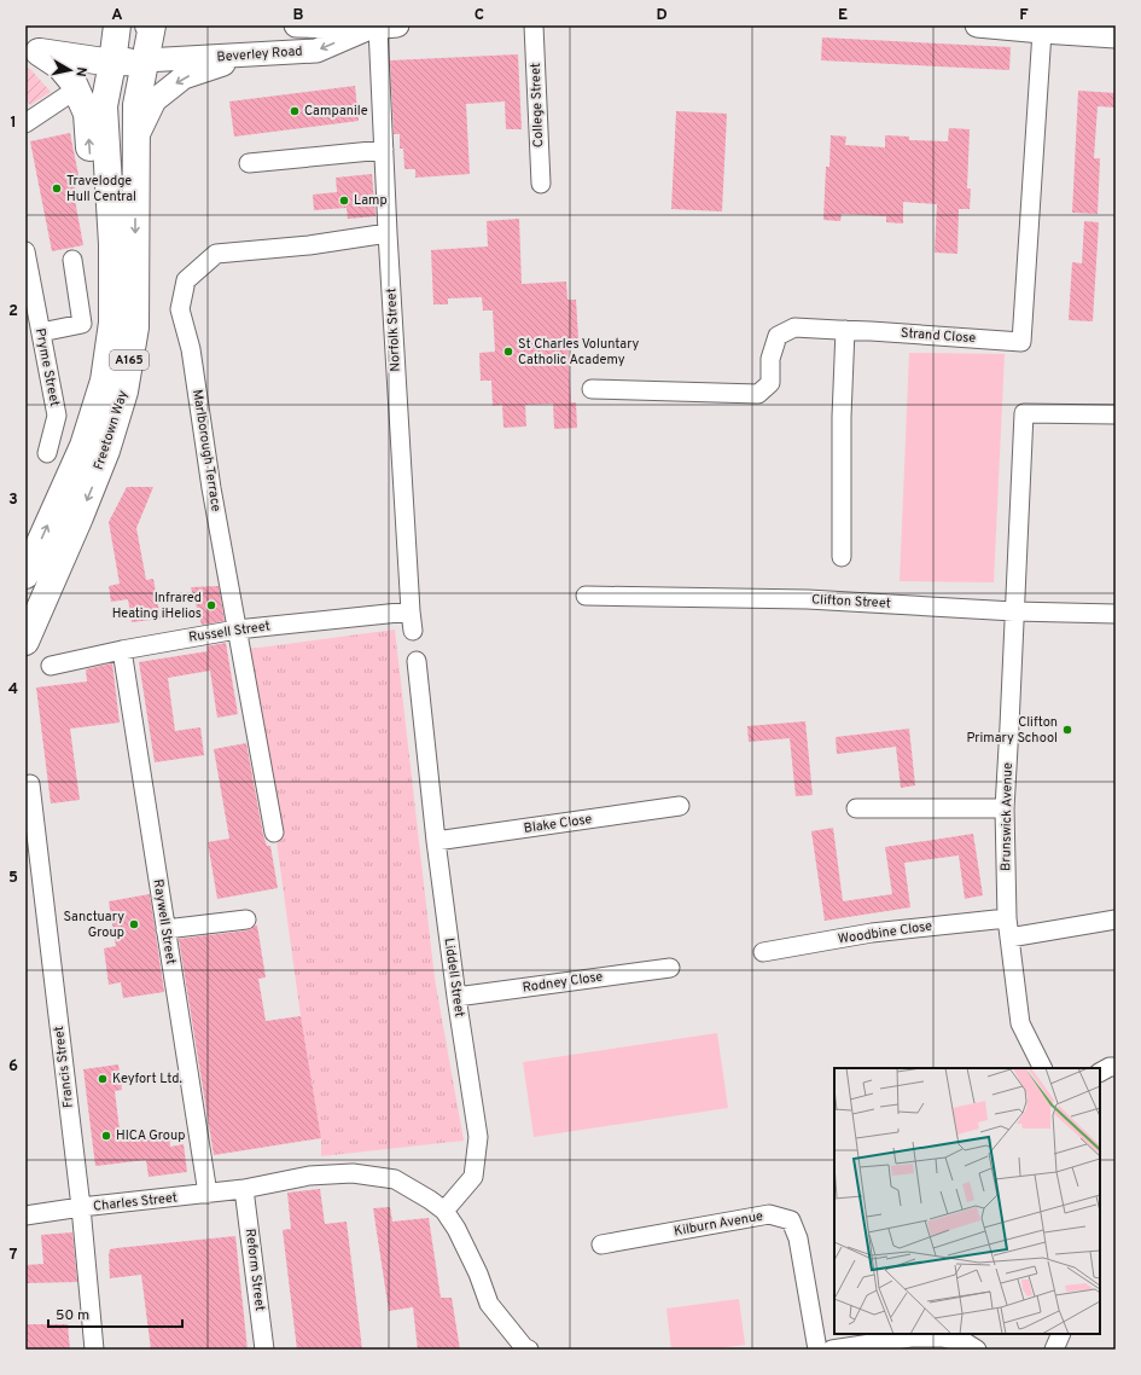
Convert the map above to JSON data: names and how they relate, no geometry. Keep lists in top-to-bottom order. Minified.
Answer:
{"streets":{"highway":["A165","Freetown Way"],"main road":["Beverley Road"],"street":["College Street","Norfolk Street","Strand Close","Pryme Street","Marlborough Terrace","Clifton Street","Russell Street","Brunswick Avenue","Blake Close","Raywell Street","Woodbine Close","Liddell Street","Rodney Close","Francis Street","Charles Street","Kilburn Avenue","Reform Street"]},"crossings":[["Beverley Road","Norfolk Street"],["Beverley Road","Freetown Way"],["Norfolk Street","Marlborough Terrace"],["Norfolk Street","Russell Street"],["Marlborough Terrace","Russell Street"],["Clifton Street","Brunswick Avenue"],["Russell Street","Raywell Street"],["Brunswick Avenue","Woodbine Close"],["Blake Close","Liddell Street"],["Raywell Street","Charles Street"],["Liddell Street","Rodney Close"],["Liddell Street","Charles Street"],["Francis Street","Charles Street"],["Charles Street","Reform Street"]],"places":["Campanile","Travelodge Hull Central","Lamp","St Charles Voluntary Catholic Academy","Infrared Heating iHelios","Clifton Primary School","Sanctuary Group","Keyfort Ltd.","HICA Group"],"scale_bar":"50 m","north":"right","grid":{"columns":["A","B","C","D","E","F"],"rows":["1","2","3","4","5","6","7"]}}
